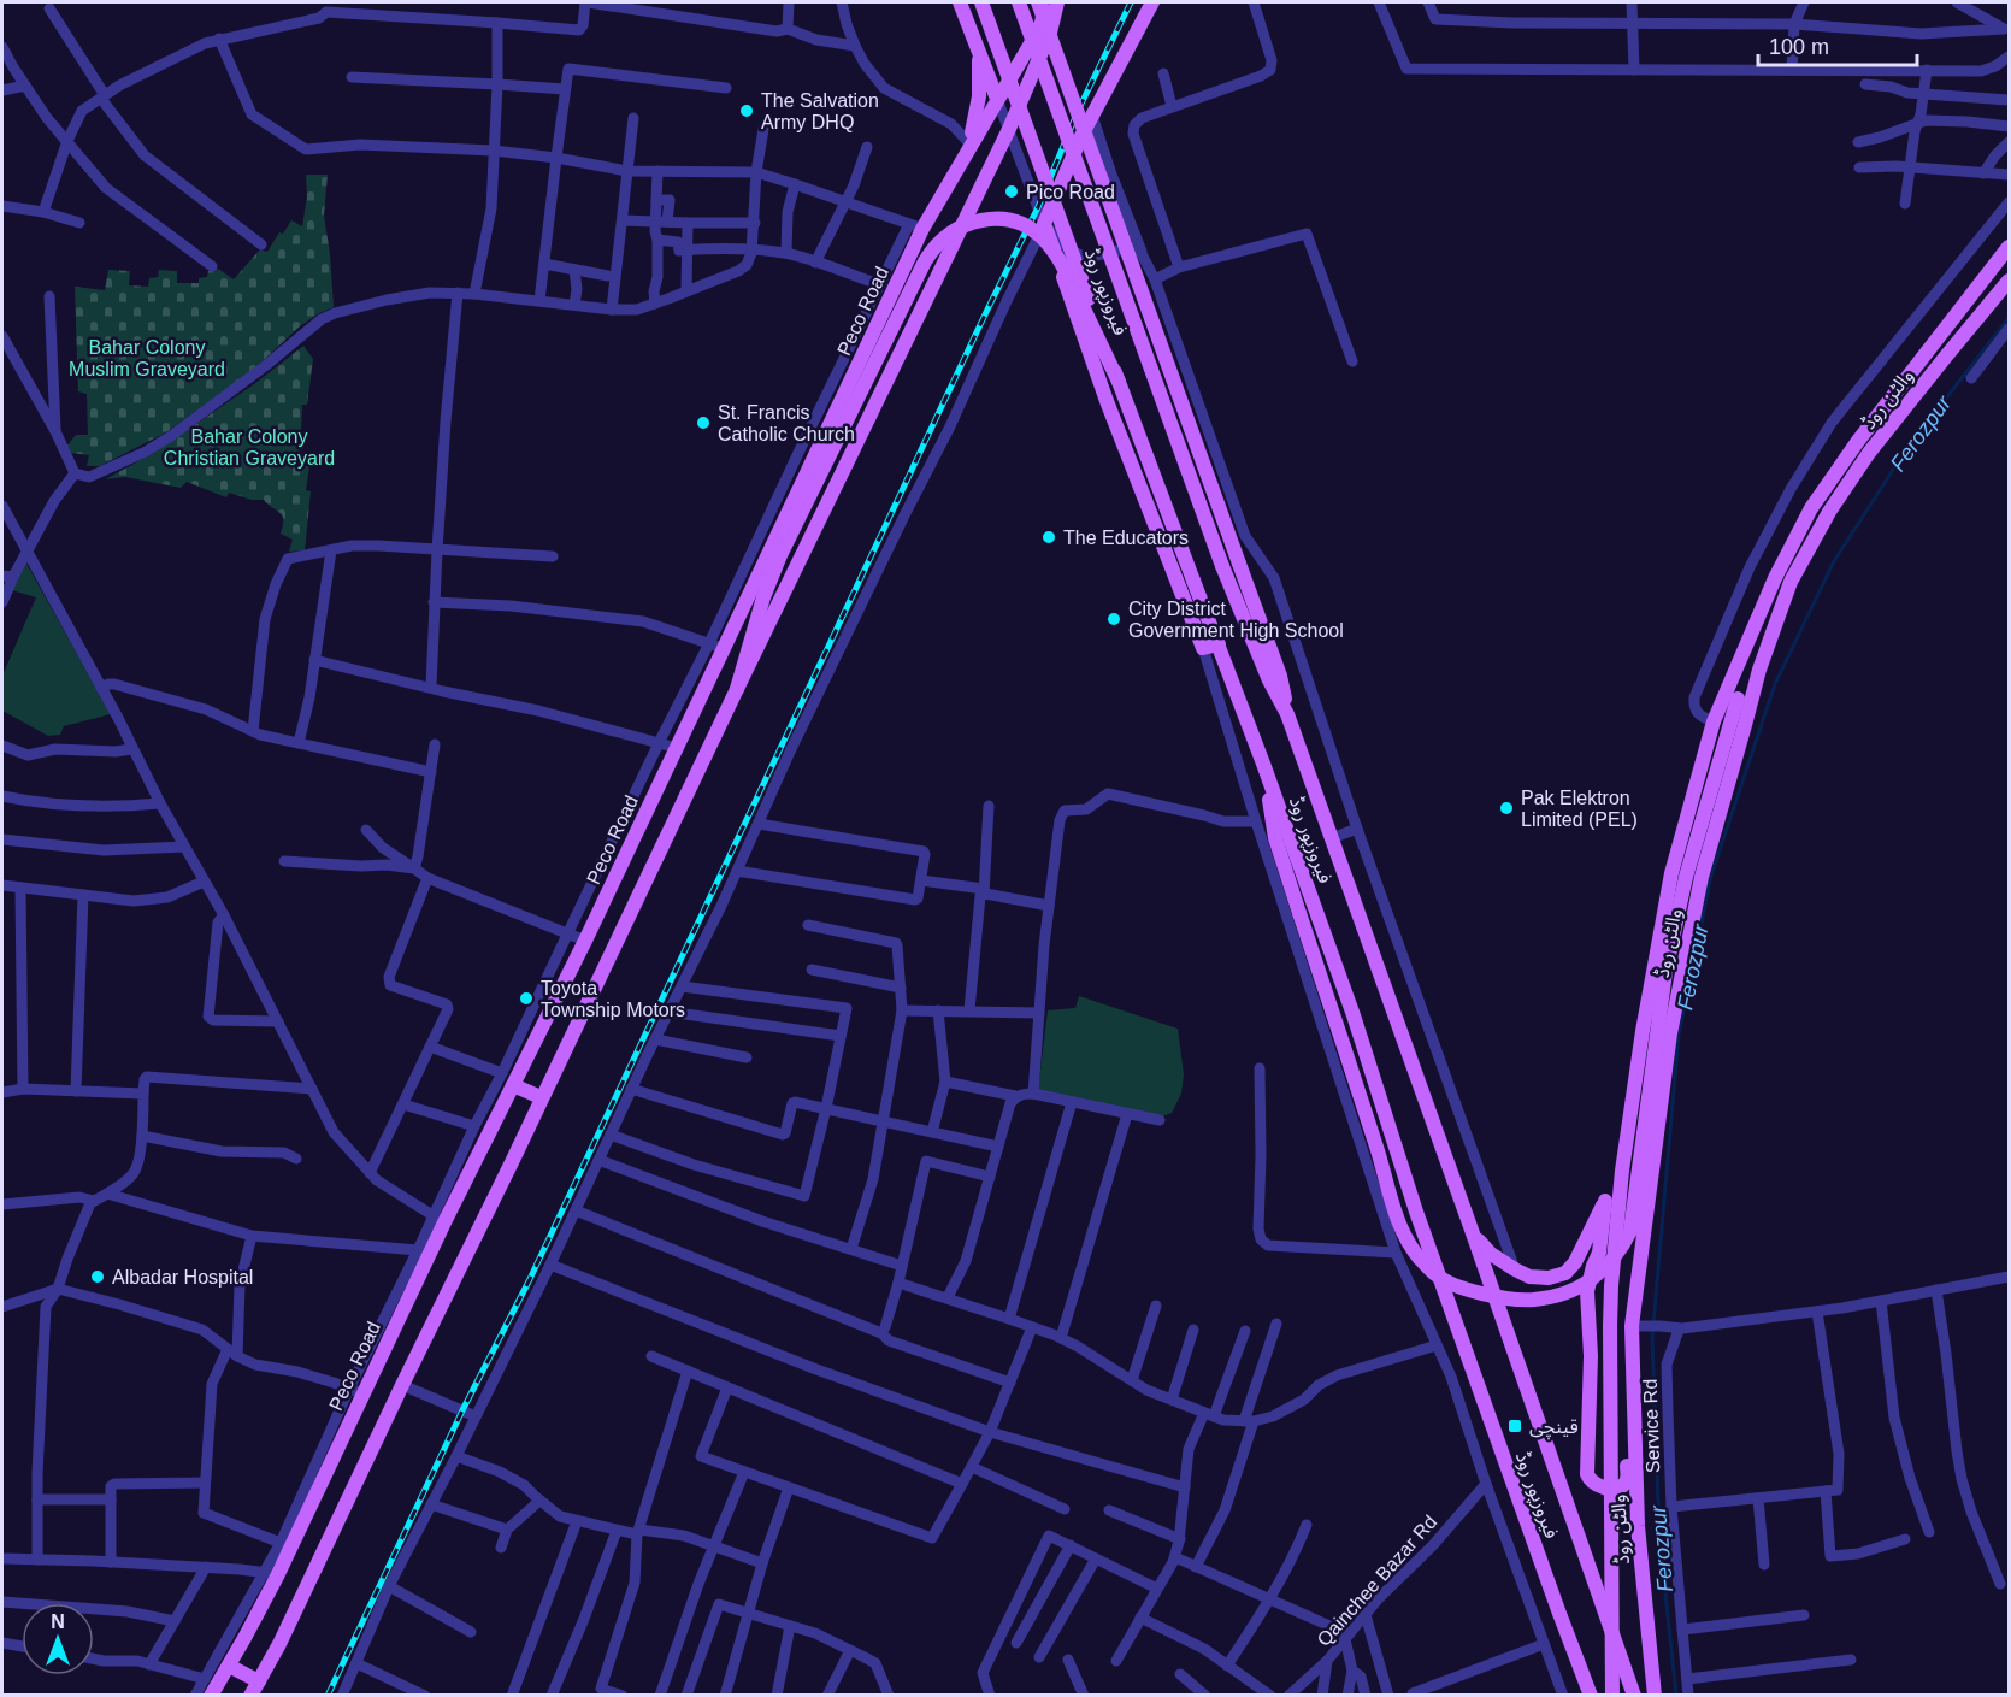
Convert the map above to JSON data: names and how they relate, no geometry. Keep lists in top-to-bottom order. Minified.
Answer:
{"streets":{"main road":["فیروزپور روڈ","Peco Road","والٹن روڈ"],"street":["Service Rd","Qainchee Bazar Rd"]},"water":["Ferozpur"],"parks":["Bahar Colony Muslim Graveyard","Bahar Colony Christian Graveyard"],"places":{"other":["The Salvation Army DHQ","Pico Road","St. Francis Catholic Church","The Educators","City District Government High School","Pak Elektron Limited (PEL)","Toyota Township Motors","Albadar Hospital"],"transit":["قینچی"]},"scale_bar":"100 m","north":"top"}
